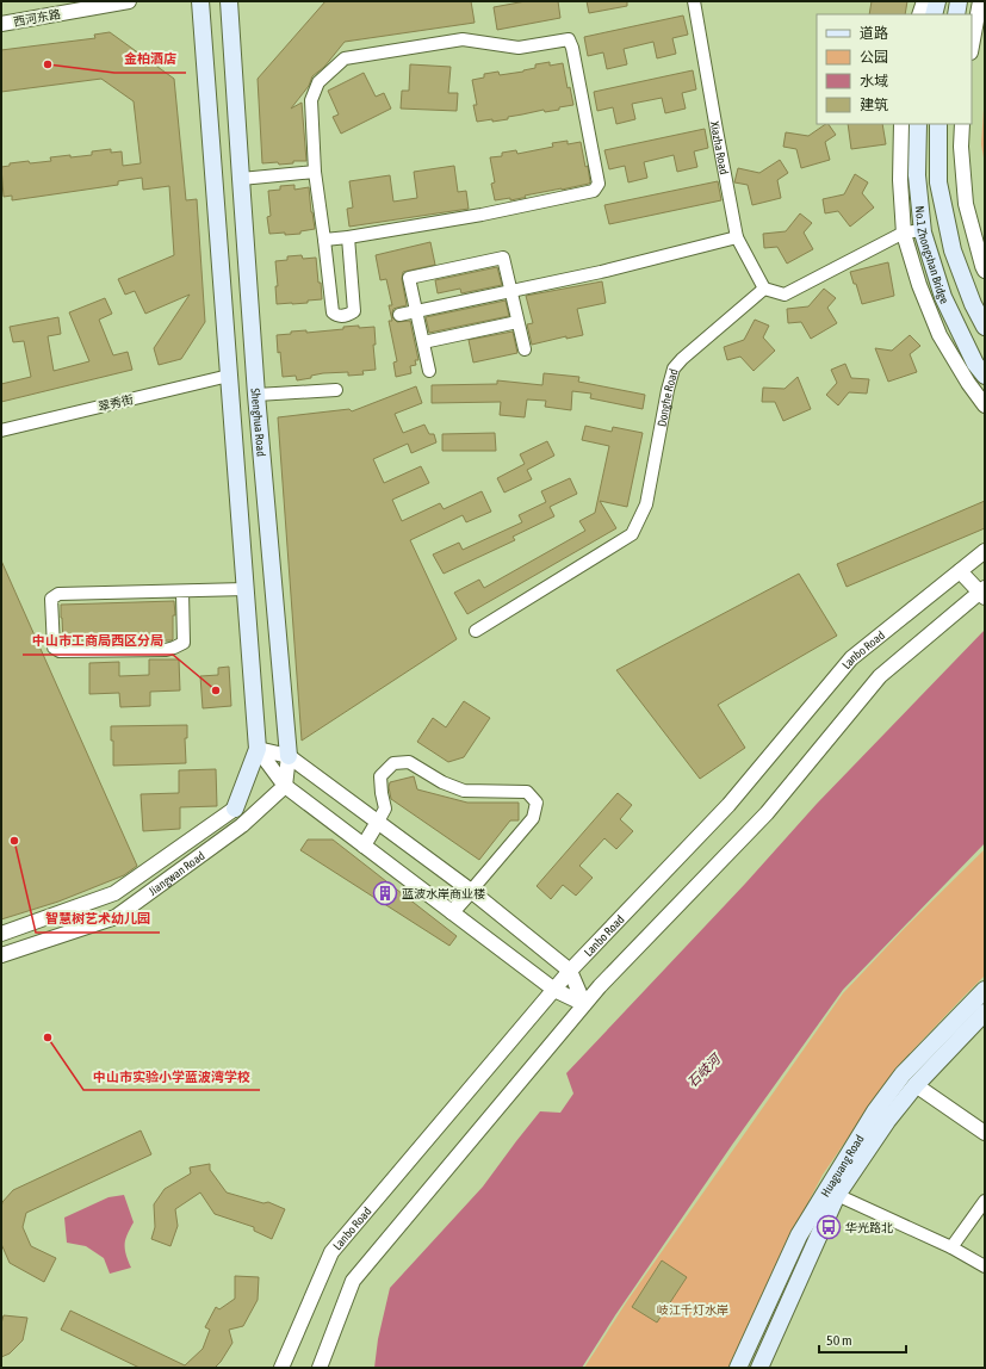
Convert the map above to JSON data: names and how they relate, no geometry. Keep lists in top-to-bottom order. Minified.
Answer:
{"streets":{"main road":["No.1 Zhongshan Bridge","Shenghua Road","Huaguang Road"],"street":["西河东路","Xiazha Road","Donghe Road","翠秀街","Lanbo Road","Jiangwan Road"]},"crossings":[["Xiazha Road","Donghe Road"],["Shenghua Road","Jiangwan Road"]],"water":["石岐河"],"parks":["岐江千灯水岸"],"places":{"other":["金柏酒店","中山市工商局西区分局","智慧树艺术幼儿园","中山市实验小学蓝波湾学校"],"building":["蓝波水岸商业楼"],"bus stop":["华光路北"]},"legend":["道路","公园","水域","建筑"],"scale_bar":"50 m"}
